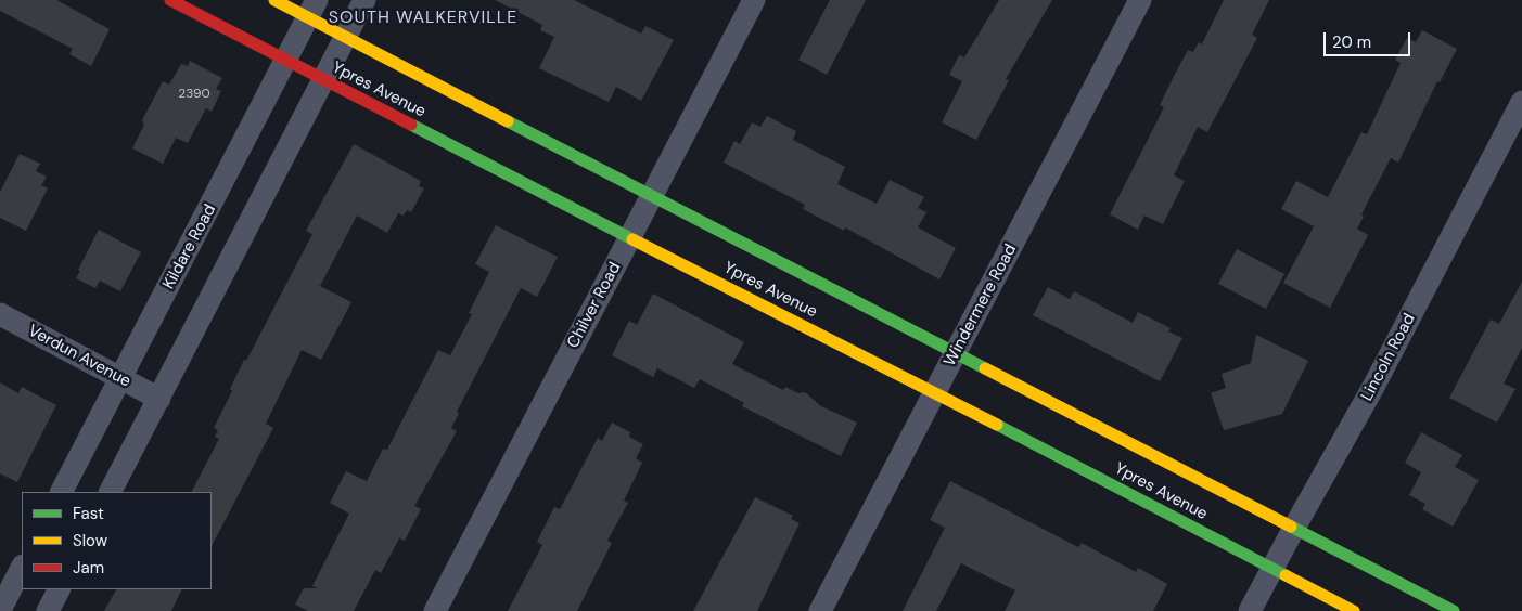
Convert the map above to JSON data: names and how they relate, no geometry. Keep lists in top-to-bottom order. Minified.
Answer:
{"streets":{"main road":["Ypres Avenue"],"street":["Kildare Road","Chilver Road","Windermere Road","Verdun Avenue","Lincoln Road"]},"crossings":[["Ypres Avenue","Kildare Road"],["Ypres Avenue","Chilver Road"],["Ypres Avenue","Windermere Road"],["Ypres Avenue","Lincoln Road"],["Kildare Road","Verdun Avenue"]],"districts":["SOUTH WALKERVILLE"],"house_numbers":["2390"],"legend":["Fast","Slow","Jam"],"scale_bar":"20 m"}
